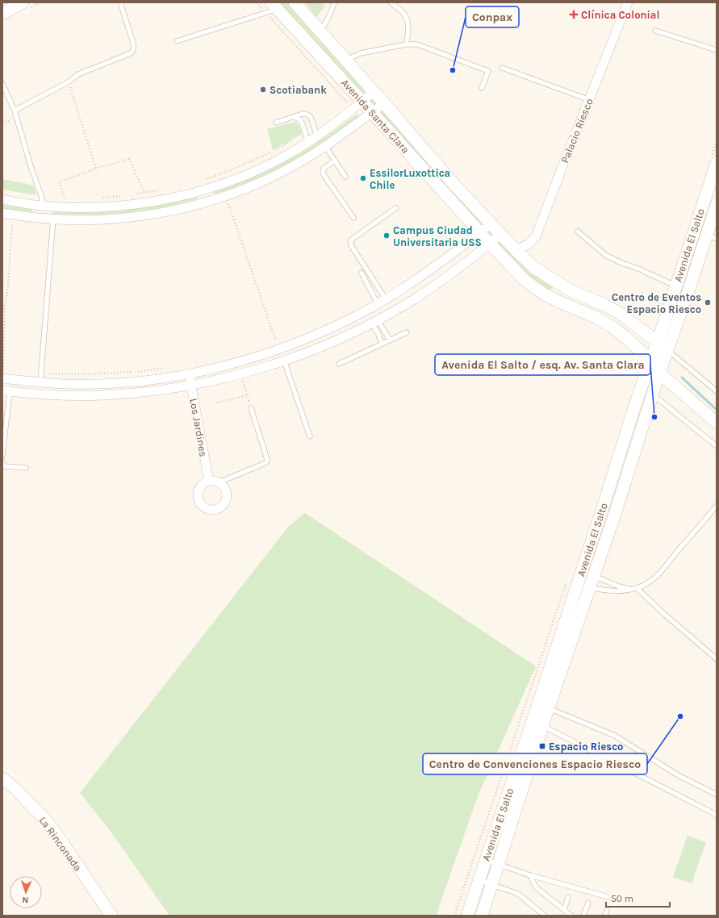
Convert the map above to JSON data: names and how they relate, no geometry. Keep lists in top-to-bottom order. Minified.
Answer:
{"streets":{"main road":["Avenida Santa Clara","Avenida El Salto","La Rinconada"],"street":["Palacio Riesco","Los Jardines"]},"crossings":[["Avenida Santa Clara","Palacio Riesco"],["Avenida Santa Clara","Avenida El Salto"]],"places":{"health":["Clínica Colonial"],"other":["Conpax","Scotiabank","EssilorLuxottica Chile","Campus Ciudad Universitaria USS","Centro de Eventos Espacio Riesco","Avenida El Salto / esq. Av. Santa Clara","Centro de Convenciones Espacio Riesco"],"transit":["Espacio Riesco"]},"scale_bar":"50 m","north":"bottom"}
